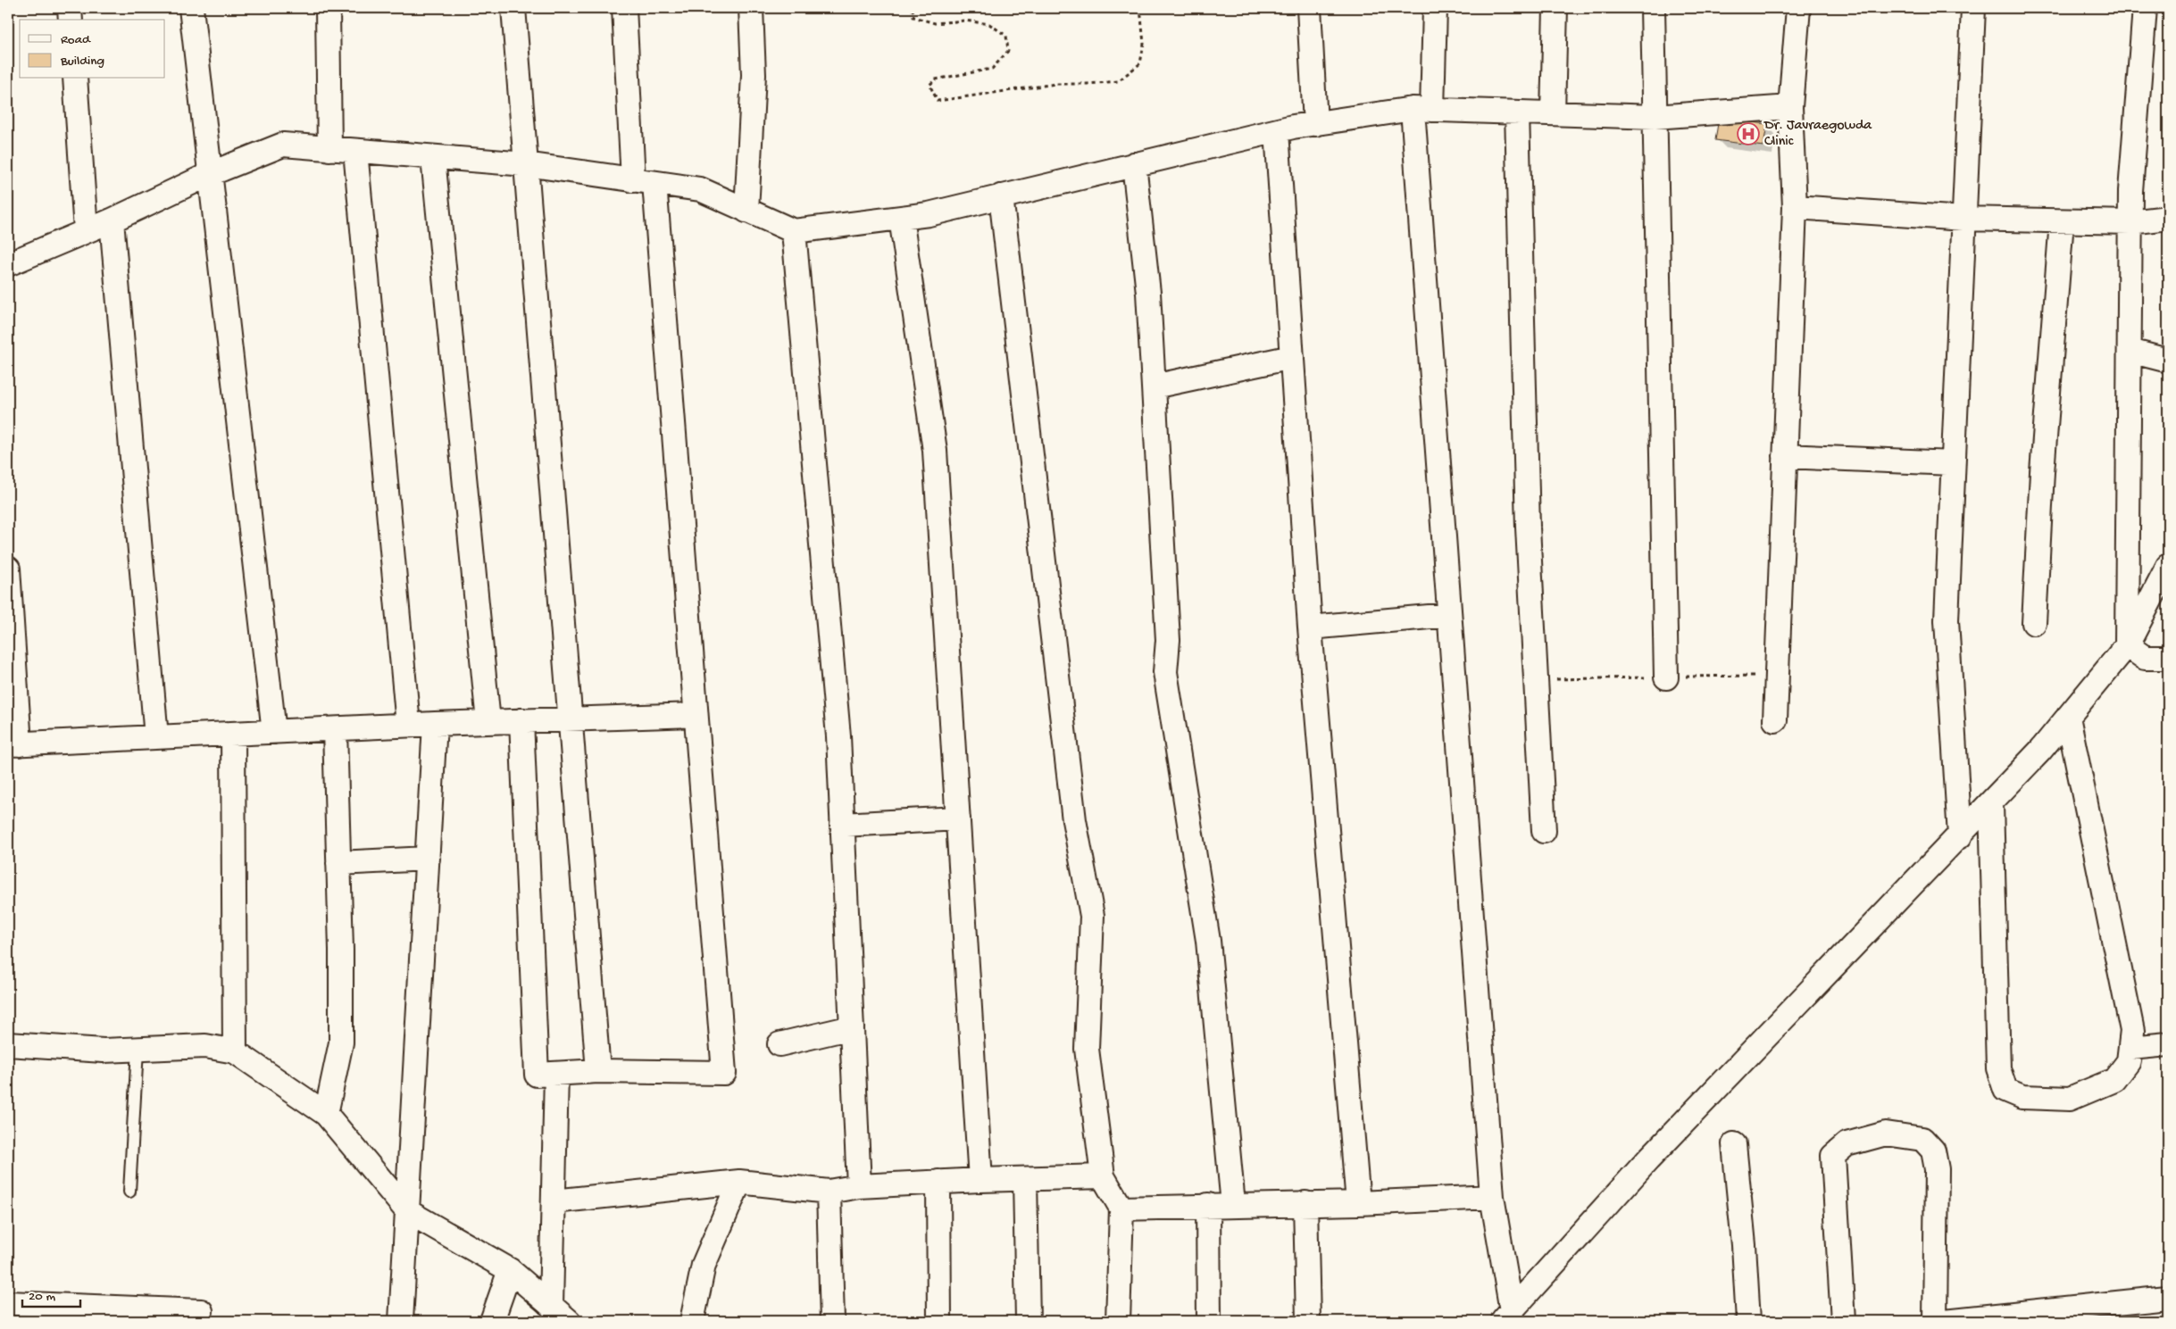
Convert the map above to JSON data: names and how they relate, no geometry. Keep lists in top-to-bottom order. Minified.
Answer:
{"places":{"hospital":["Dr. Javraegowda Clinic"]},"legend":["Road","Building"],"scale_bar":"20 m"}
